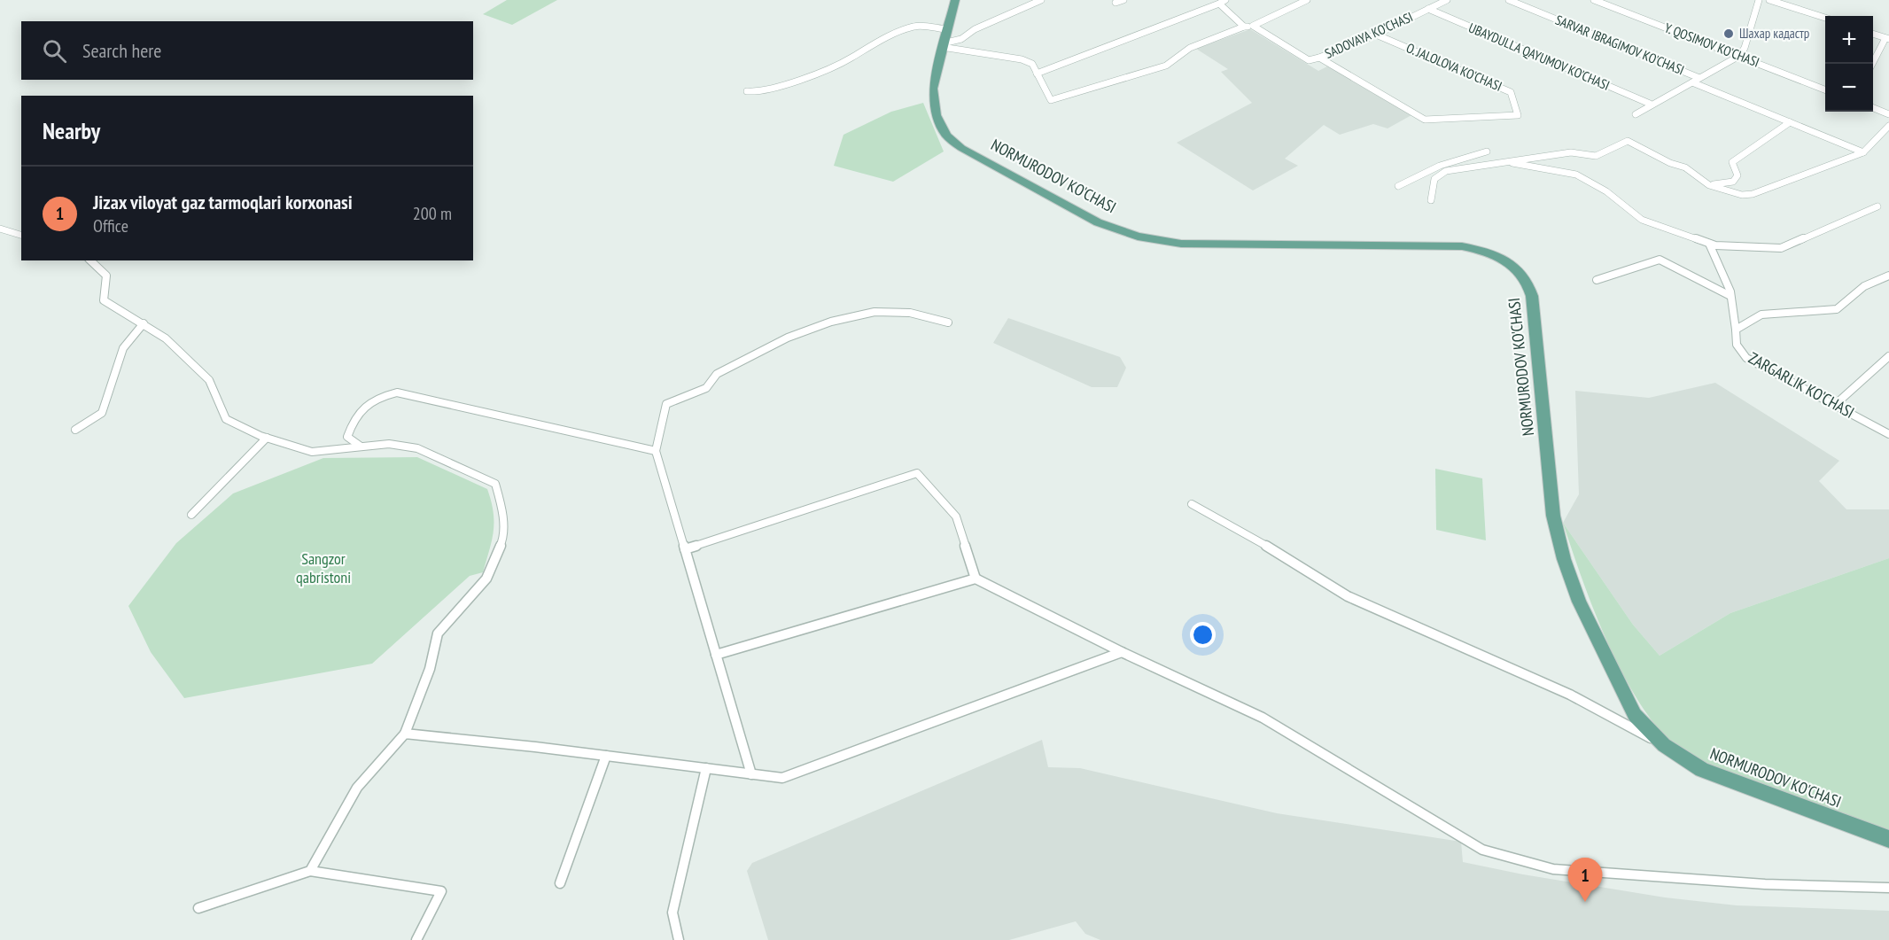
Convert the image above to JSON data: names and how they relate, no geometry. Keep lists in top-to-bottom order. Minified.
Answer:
{"streets":{"main road":["NORMURODOV KO'CHASI"],"street":["SADOVAYA KO'CHASI","SARVAR IBRAGIMOV KO'CHASI","Y. QOSIMOV KO'CHASI","UBAYDULLA QAYUMOV KO'CHASI","O. JALOLOVA KO'CHASI","ZARGARLIK KO'CHASI"]},"crossings":[["SADOVAYA KO'CHASI","UBAYDULLA QAYUMOV KO'CHASI"],["SADOVAYA KO'CHASI","O. JALOLOVA KO'CHASI"]],"parks":["Sangzor qabristoni"],"places":["Шахар кадастр"],"page":{"map_buttons":["+","−"],"search":"Search here","heading":"Nearby","list":[{"mark":"1","name":"Jizax viloyat gaz tarmoqlari korxonasi","note":"Office","value":"200 m"}],"pins":"1"}}
